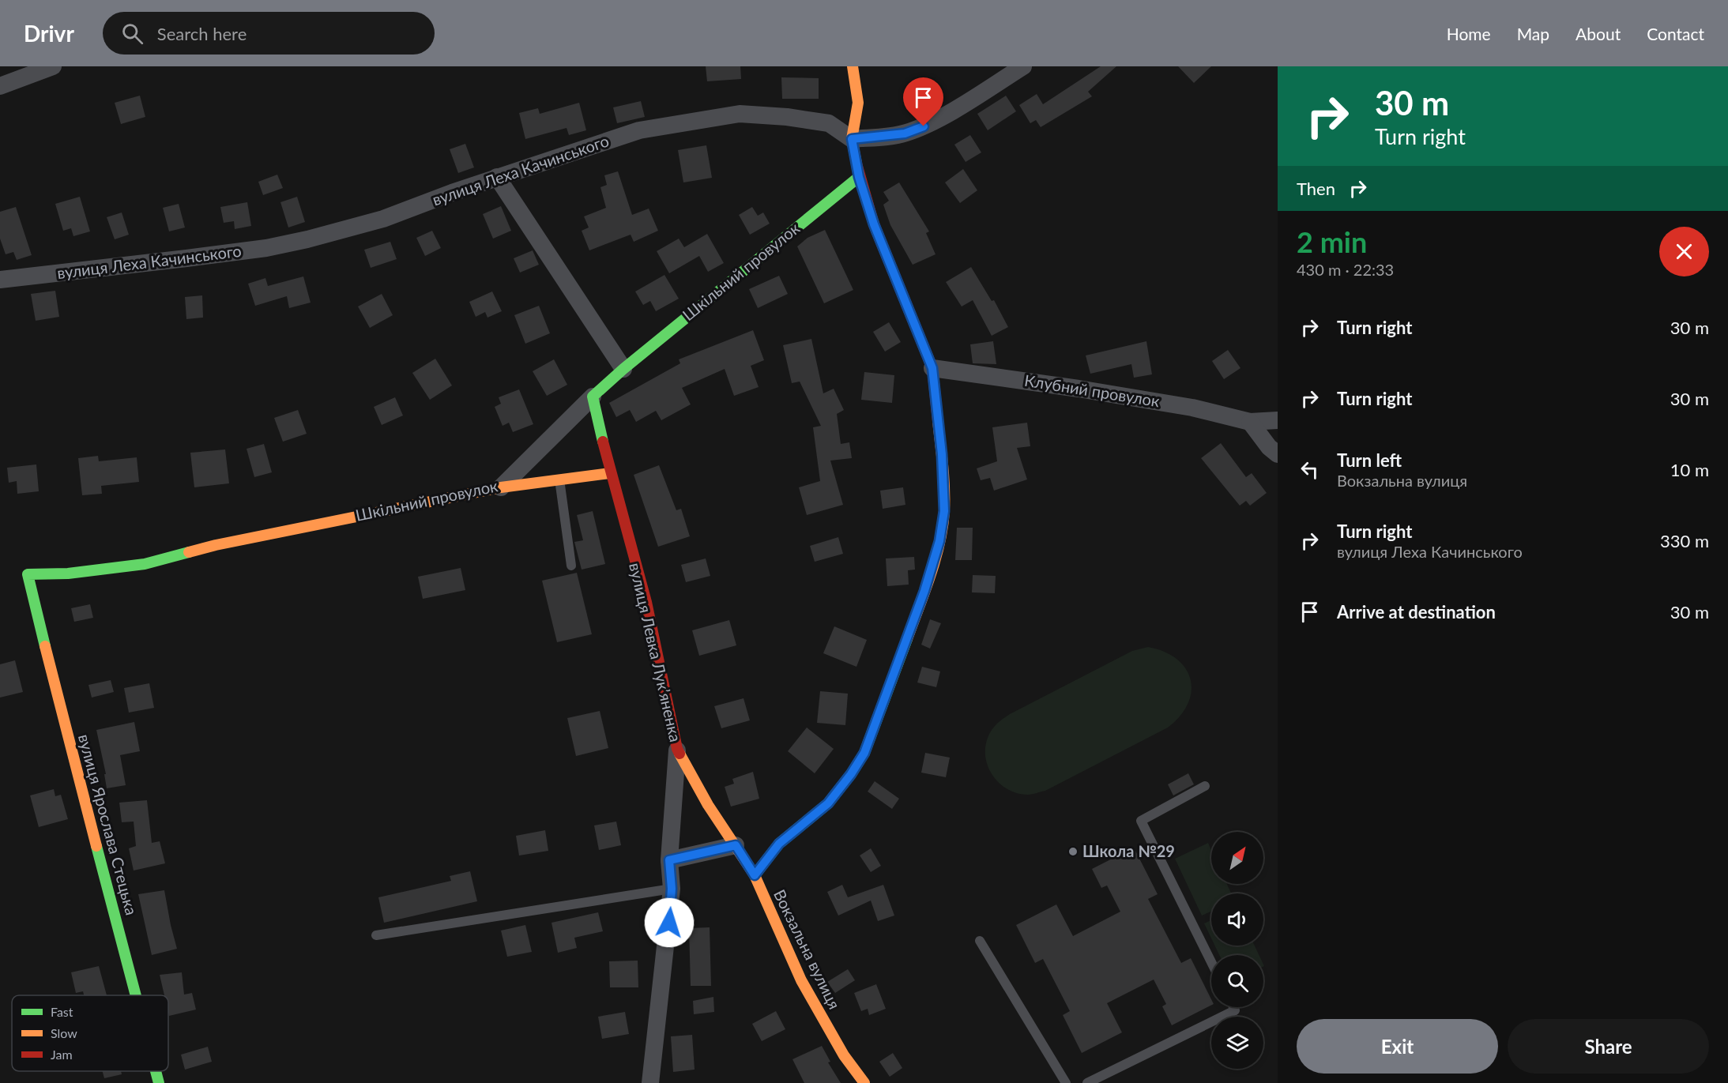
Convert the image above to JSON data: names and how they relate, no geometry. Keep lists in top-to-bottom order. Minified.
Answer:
{"streets":{"street":["вулиця Леха Качинського","Шкільний провулок","Клубний провулок","вулиця Левка Лукʼяненка","вулиця Ярослава Стецька","Вокзальна вулиця"]},"crossings":[["Шкільний провулок","вулиця Левка Лукʼяненка"],["Шкільний провулок","вулиця Ярослава Стецька"],["вулиця Левка Лукʼяненка","Вокзальна вулиця"]],"places":["Школа №29"],"legend":["Fast","Slow","Jam"],"north":"top right","page":{"header":"Drivr","search":"Search here","nav":["Home","Map","About","Contact"],"turn":["30 m","Turn right"],"then":"Then","heading":["2 min","430 m · 22:33"],"list":[{"name":"Turn right","value":"30 m"},{"name":"Turn right","value":"30 m"},{"name":"Turn left","note":"Вокзальна вулиця","value":"10 m"},{"name":"Turn right","note":"вулиця Леха Качинського","value":"330 m"},{"name":"Arrive at destination","value":"30 m"}],"buttons":["Exit","Share"]}}
